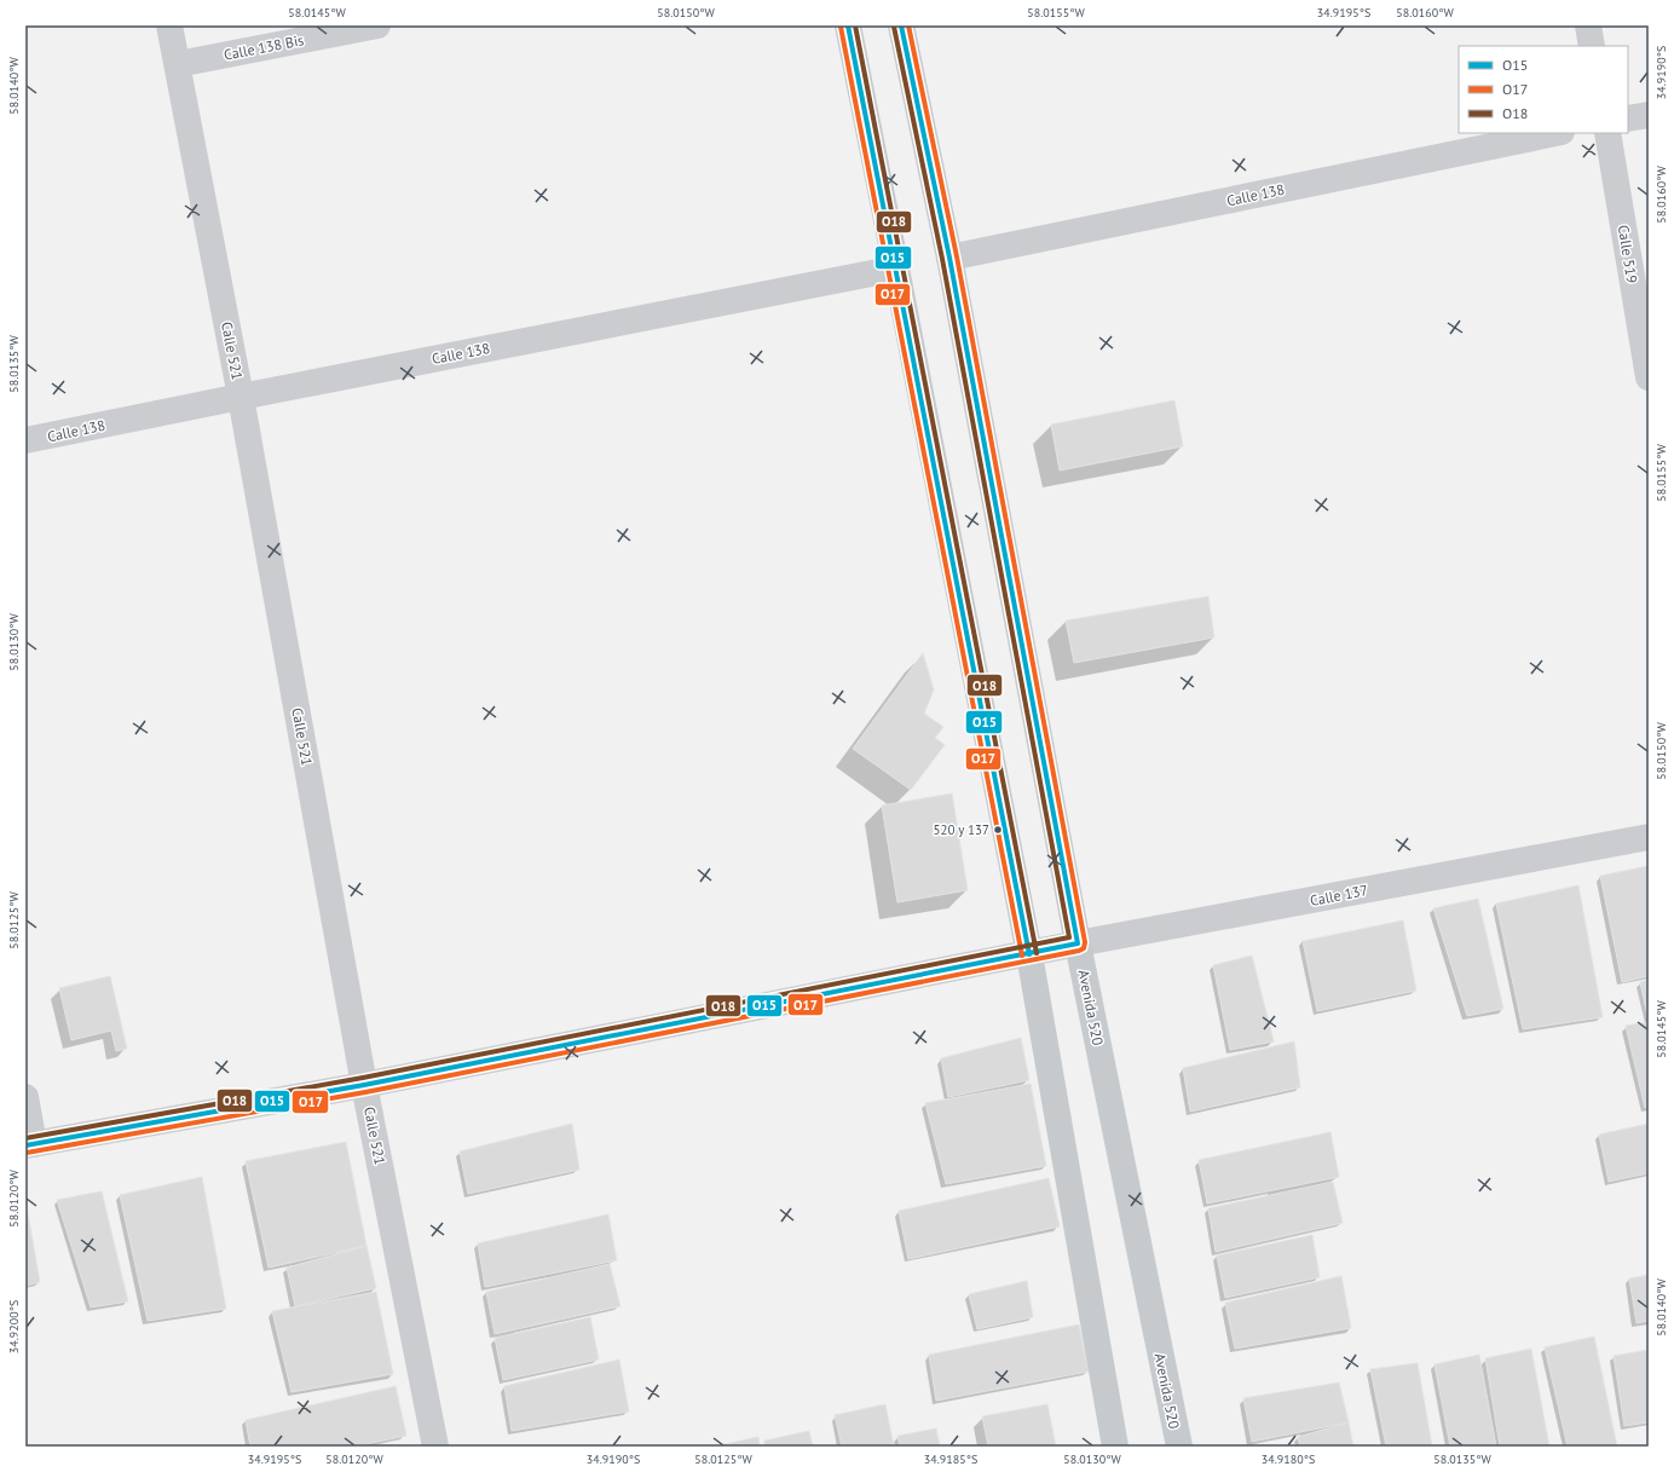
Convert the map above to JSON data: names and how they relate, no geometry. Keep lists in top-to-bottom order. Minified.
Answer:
{"streets":{"main road":["Avenida 520"],"street":["Calle 138 Bis","Calle 138","Calle 519","Calle 521","Calle 137"]},"crossings":[["Calle 138 Bis","Calle 521"],["Calle 138","Calle 521"],["Calle 138","Avenida 520"],["Calle 521","Calle 137"],["Calle 137","Avenida 520"]],"places":["520 y 137"],"lines":["transit line O15","transit line O17","transit line O18"],"legend":["O15","O17","O18"],"coordinates":["58.0145°W","58.0150°W","58.0155°W","34.9195°S","58.0160°W","34.9190°S","58.0140°W","58.0135°W","58.0130°W","58.0125°W","58.0120°W","34.9200°S","34.9185°S","34.9180°S"]}
